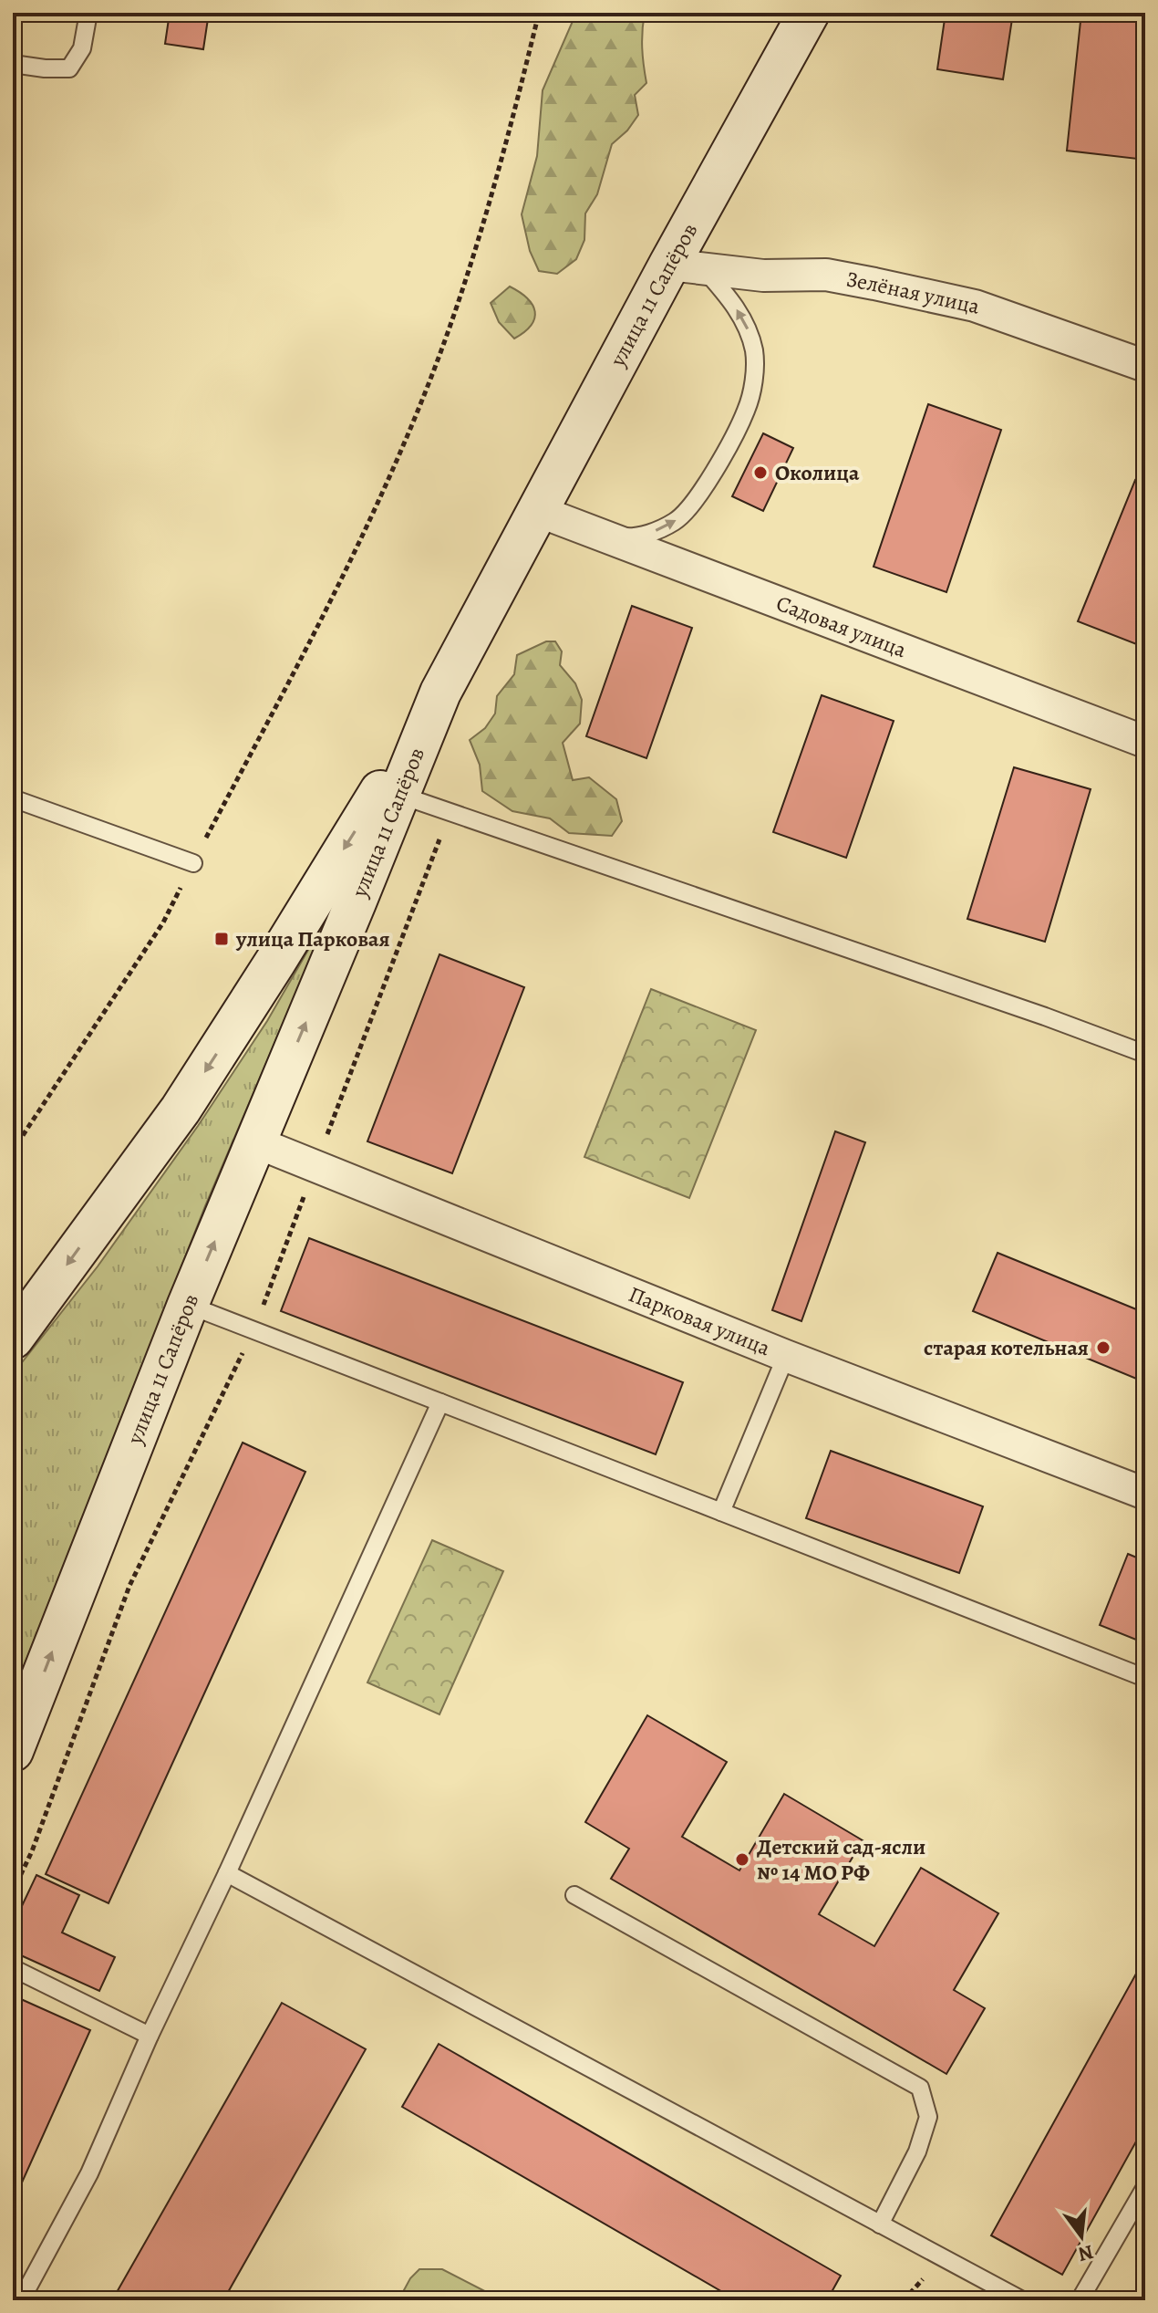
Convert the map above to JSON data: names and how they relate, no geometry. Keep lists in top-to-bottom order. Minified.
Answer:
{"streets":{"main road":["улица 11 Сапёров"],"street":["Зелёная улица","Садовая улица","Парковая улица"]},"crossings":[["Зелёная улица","улица 11 Сапёров"],["улица 11 Сапёров","Садовая улица"],["улица 11 Сапёров","Парковая улица"]],"places":{"other":["Околица","старая котельная","Детский сад-ясли № 14 МО РФ"],"transit":["улица Парковая"]},"north":"bottom"}
